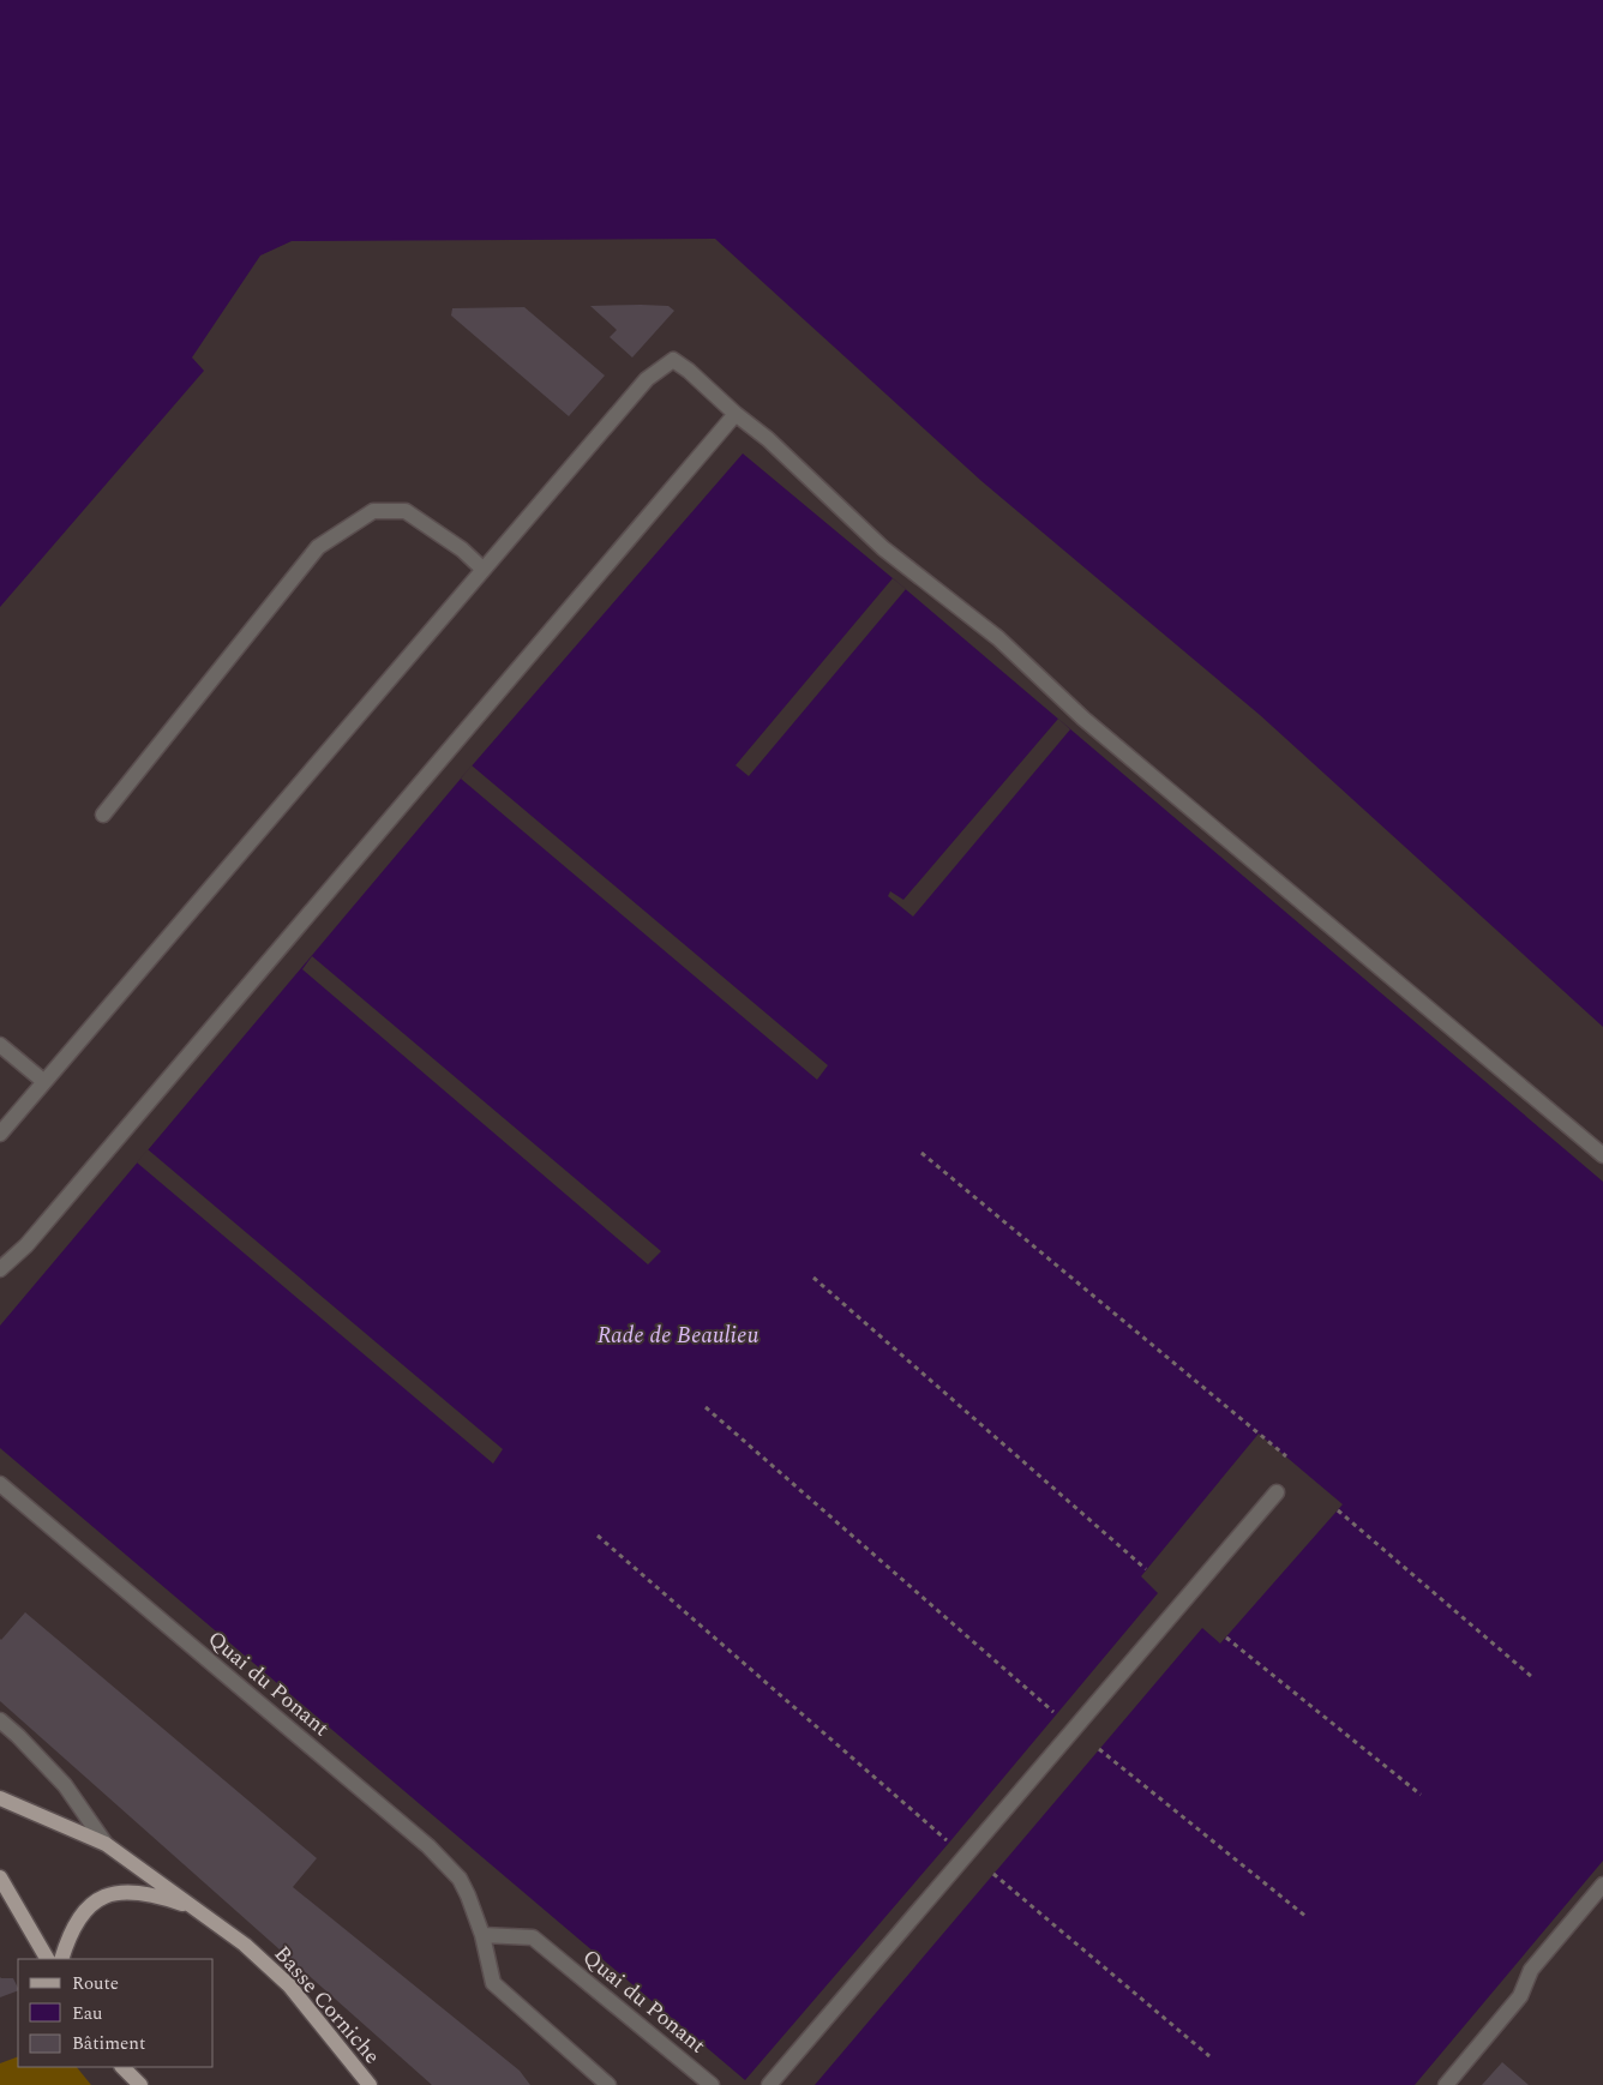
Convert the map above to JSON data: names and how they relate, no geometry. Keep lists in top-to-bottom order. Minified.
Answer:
{"streets":{"main road":["Basse Corniche"],"lane":["Quai du Ponant"]},"water":["Rade de Beaulieu"],"legend":["Route","Eau","Bâtiment"]}
